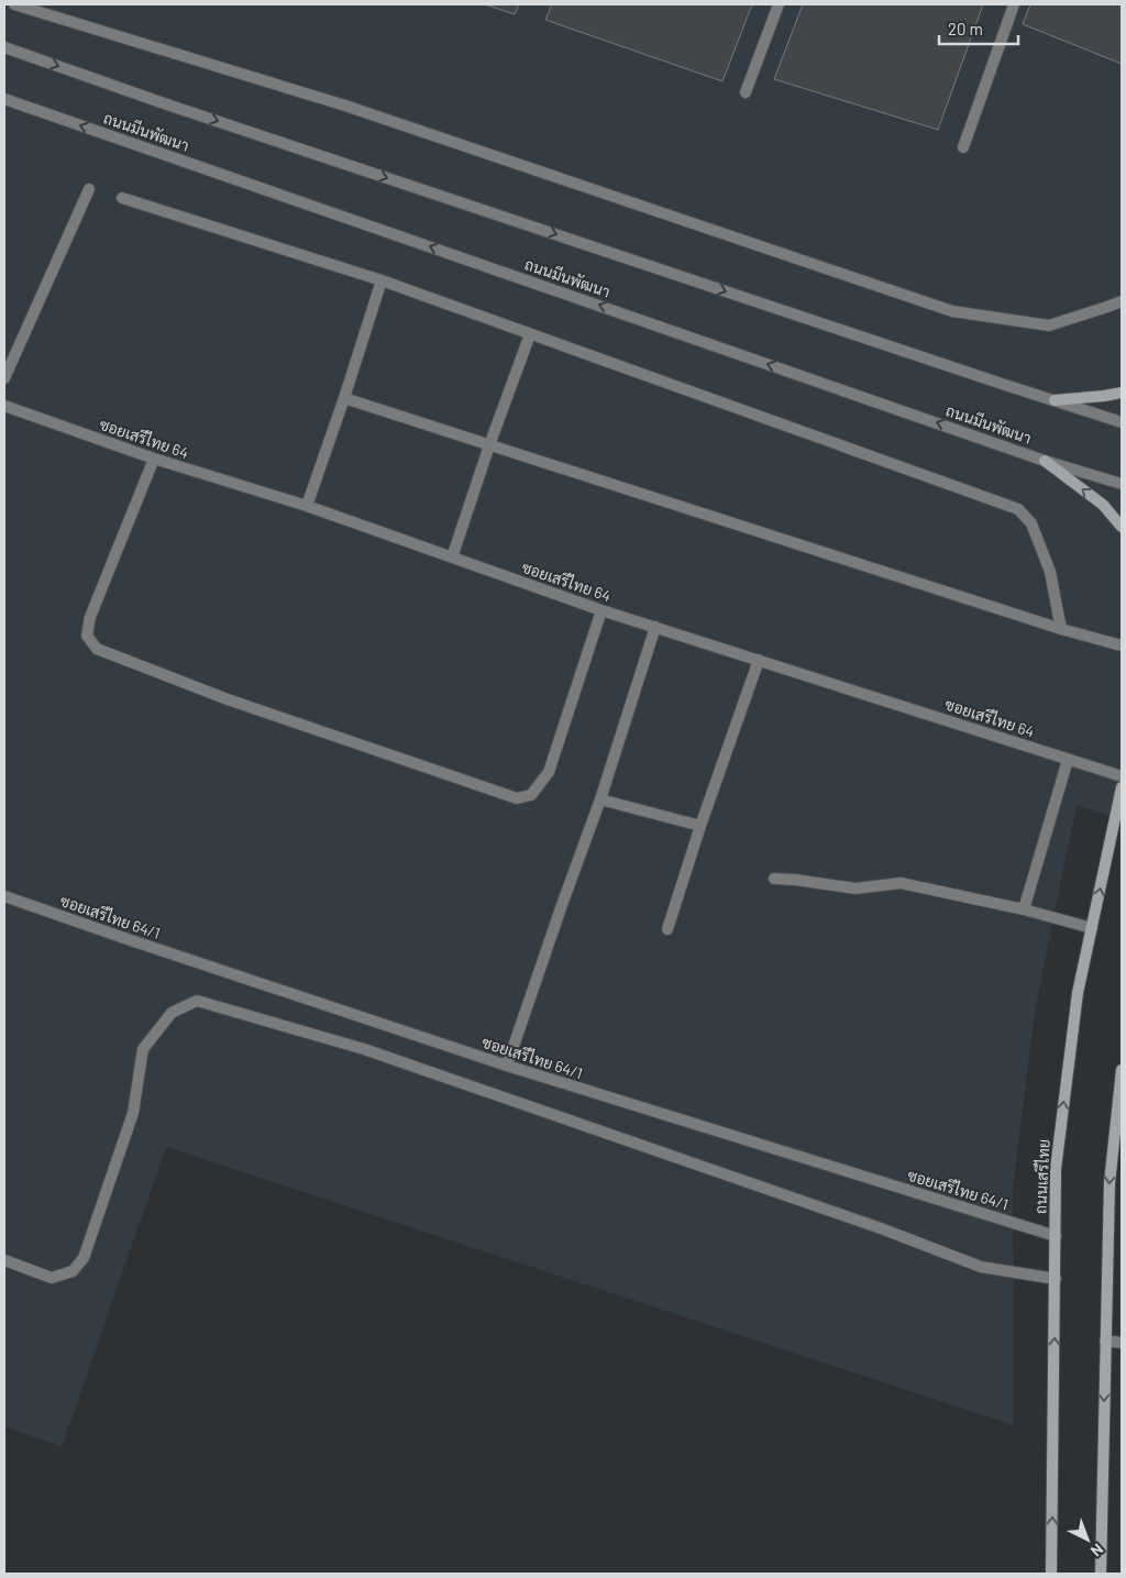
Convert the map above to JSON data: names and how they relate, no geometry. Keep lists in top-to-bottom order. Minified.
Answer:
{"streets":{"main road":["ถนนเสรีไทย"],"street":["ถนนมีนพัฒนา","ซอยเสรีไทย 64","ซอยเสรีไทย 64/1"]},"crossings":[["ซอยเสรีไทย 64/1","ถนนเสรีไทย"]],"scale_bar":"20 m","north":"bottom right"}
